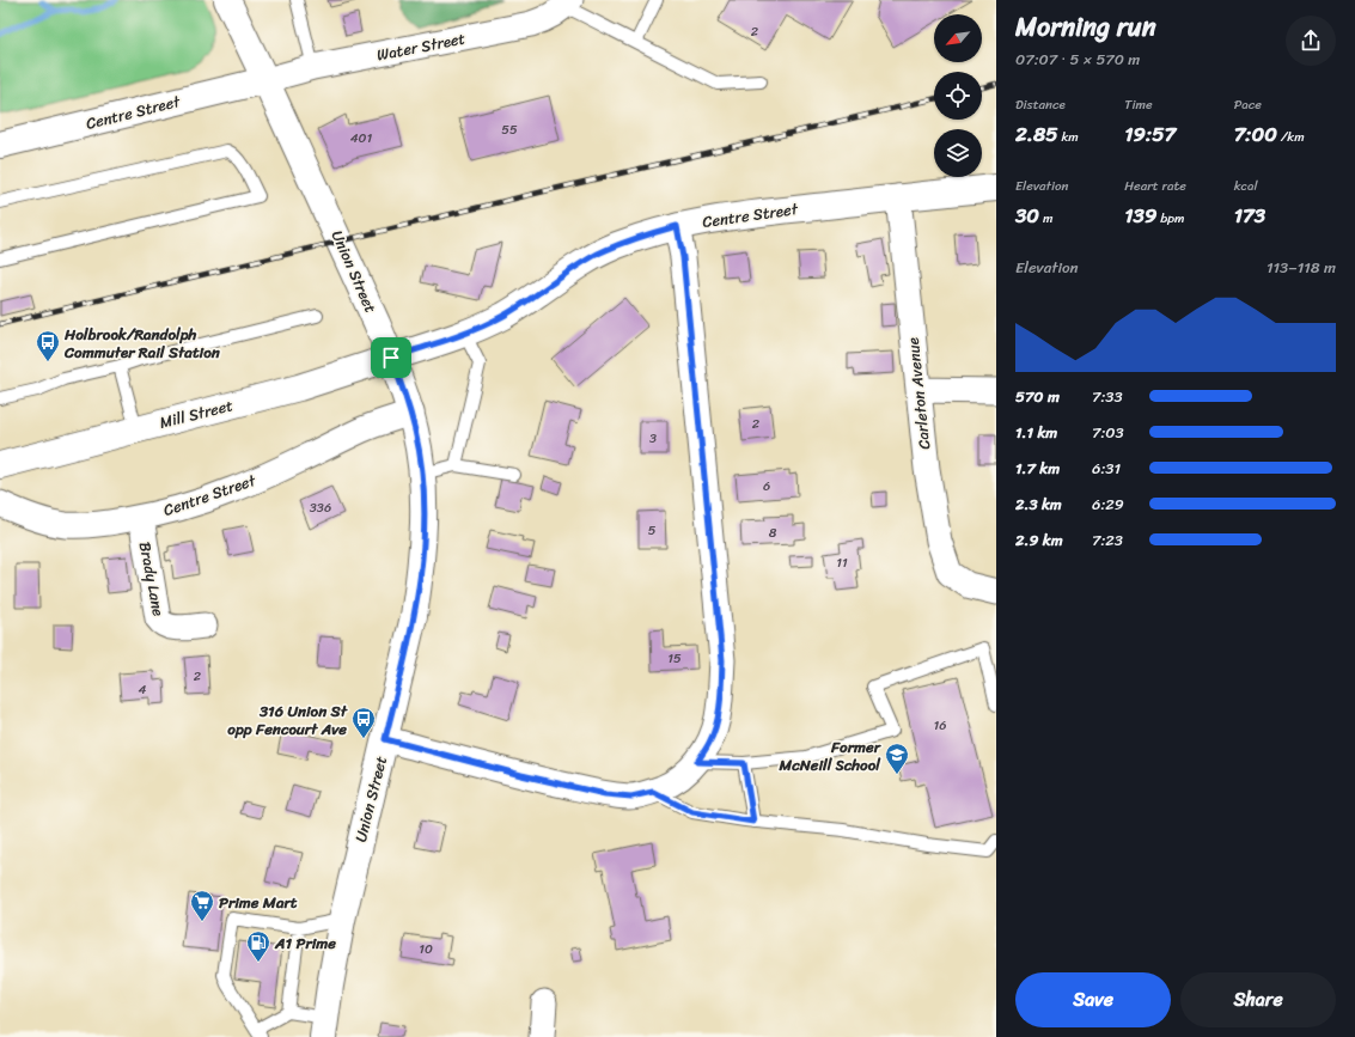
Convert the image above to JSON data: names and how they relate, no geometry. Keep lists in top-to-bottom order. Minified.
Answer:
{"streets":{"main road":["Centre Street","Union Street","Mill Street"],"street":["Water Street","Carleton Avenue","Brady Lane"]},"crossings":[["Water Street","Centre Street"],["Water Street","Union Street"],["Centre Street","Union Street"],["Centre Street","Carleton Avenue"],["Centre Street","Mill Street"],["Centre Street","Brady Lane"],["Union Street","Mill Street"]],"places":{"bus stop":["Holbrook/Randolph Commuter Rail Station","316 Union St opp Fencourt Ave"],"school or university":["Former McNeill School"],"supermarket":["Prime Mart"],"fuel station":["A1 Prime"]},"house_numbers":["2","55","401","2","3","6","336","5","8","11","15","2","4","16","10"],"north":"bottom left","page":{"heading":["Morning run","07:07 · 5 × 570 m"],"stats":[["Distance","2.85 km"],["Time","19:57"],["Pace","7:00 /km"],["Elevation","30 m"],["Heart rate","139 bpm"],["kcal","173"]],"chart":["Elevation","113–118 m"],"list":[{"name":"570 m","note":"7:33"},{"name":"1.1 km","note":"7:03"},{"name":"1.7 km","note":"6:31"},{"name":"2.3 km","note":"6:29"},{"name":"2.9 km","note":"7:23"}],"buttons":["Save","Share"]}}
